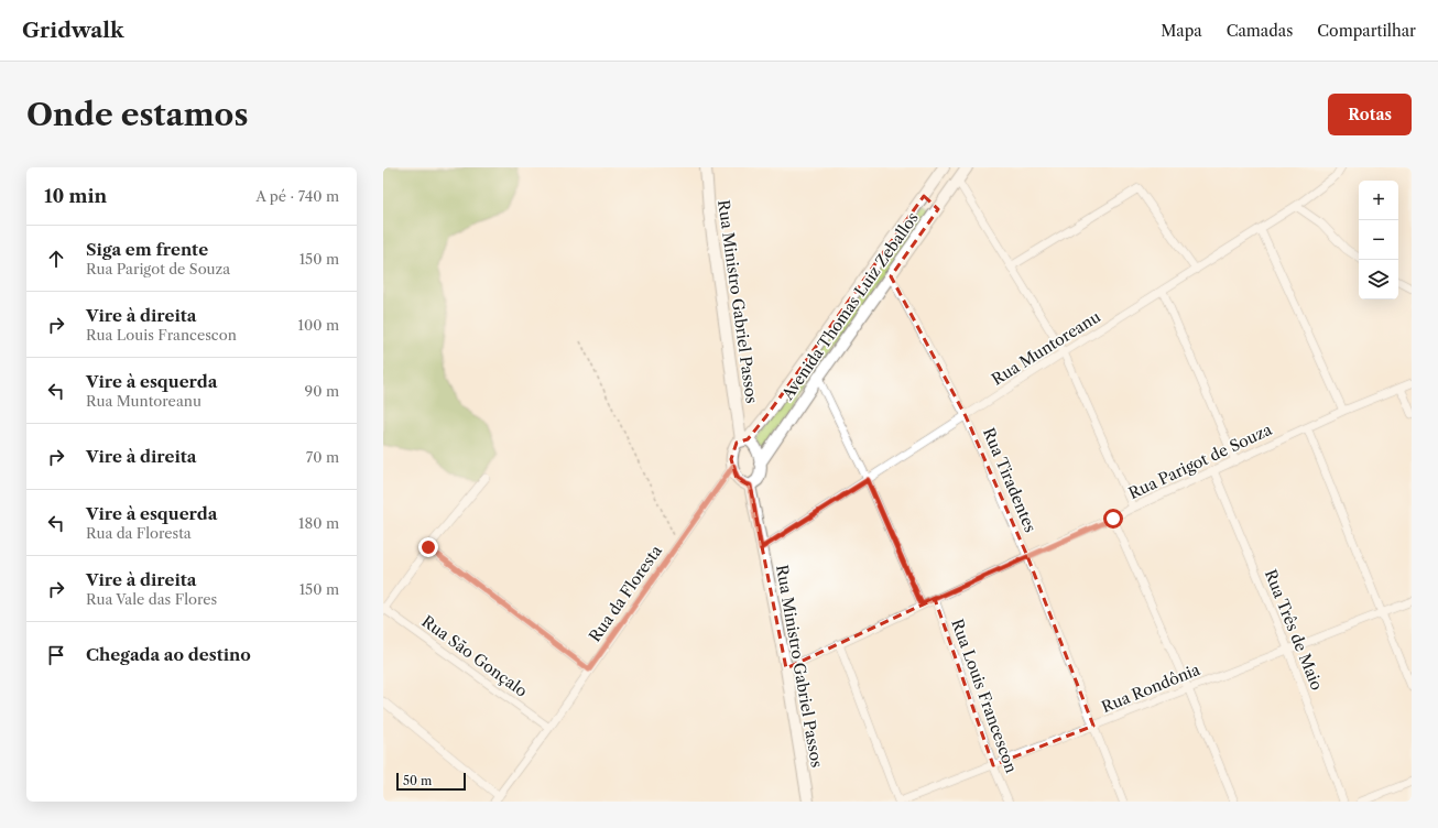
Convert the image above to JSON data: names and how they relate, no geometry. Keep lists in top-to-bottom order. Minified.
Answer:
{"streets":{"main road":["Rua Ministro Gabriel Passos","Avenida Thomas Luiz Zeballos"],"street":["Rua Muntoreanu","Rua Parigot de Souza","Rua Tiradentes","Rua da Floresta","Rua Três de Maio","Rua São Gonçalo","Rua Rondônia","Rua Louis Francescon"]},"crossings":[["Rua Ministro Gabriel Passos","Avenida Thomas Luiz Zeballos"],["Rua Ministro Gabriel Passos","Rua Muntoreanu"],["Rua Ministro Gabriel Passos","Rua Parigot de Souza"],["Rua Ministro Gabriel Passos","Rua da Floresta"],["Avenida Thomas Luiz Zeballos","Rua Tiradentes"],["Avenida Thomas Luiz Zeballos","Rua da Floresta"],["Rua Muntoreanu","Rua Tiradentes"],["Rua Parigot de Souza","Rua Tiradentes"],["Rua Parigot de Souza","Rua Três de Maio"],["Rua Parigot de Souza","Rua Louis Francescon"],["Rua Tiradentes","Rua Rondônia"],["Rua da Floresta","Rua São Gonçalo"],["Rua Três de Maio","Rua Rondônia"],["Rua Rondônia","Rua Louis Francescon"]],"scale_bar":"50 m","page":{"header":"Gridwalk","nav":["Mapa","Camadas","Compartilhar"],"buttons":"Rotas","title":"Onde estamos","heading":["10 min","A pé · 740 m"],"map_buttons":["+","−"],"list":[["Siga em frente","Rua Parigot de Souza","150 m"],["Vire à direita","Rua Louis Francescon","100 m"],["Vire à esquerda","Rua Muntoreanu","90 m"],["Vire à direita","70 m"],["Vire à esquerda","Rua da Floresta","180 m"],["Vire à direita","Rua Vale das Flores","150 m"],"Chegada ao destino"],"scale":"50 m"}}
